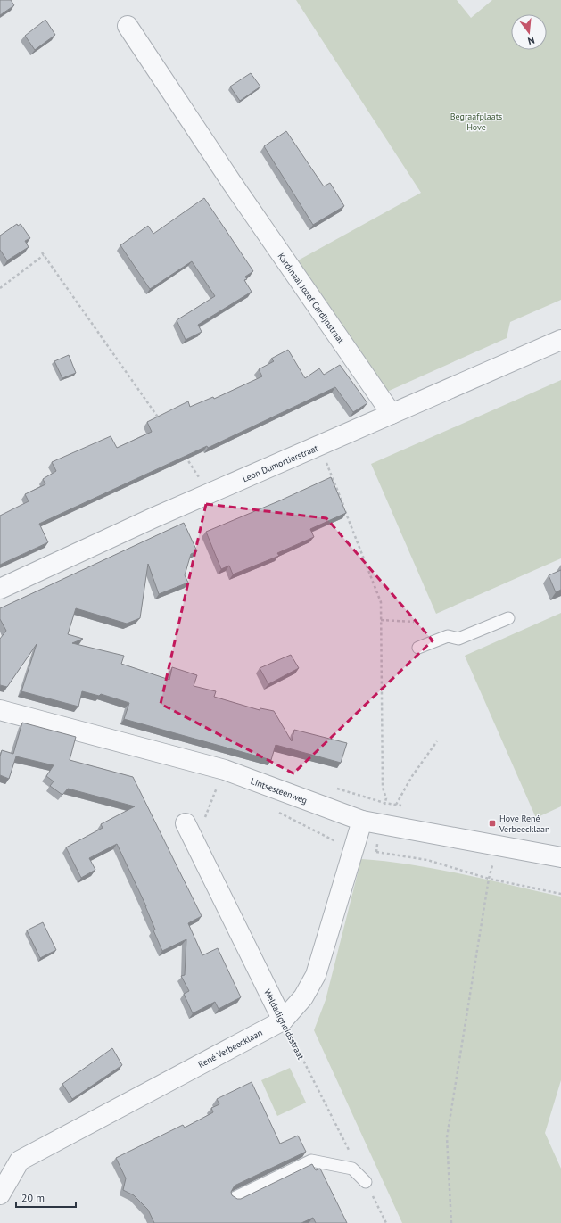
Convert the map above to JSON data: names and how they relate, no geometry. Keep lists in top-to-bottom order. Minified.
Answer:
{"streets":{"street":["Kardinaal Jozef Cardijnstraat","Leon Dumortierstraat","Lintsesteenweg","Weldadigheidsstraat","René Verbeecklaan"]},"crossings":[["Kardinaal Jozef Cardijnstraat","Leon Dumortierstraat"],["Lintsesteenweg","René Verbeecklaan"],["Weldadigheidsstraat","René Verbeecklaan"]],"parks":["Begraafplaats Hove"],"places":{"transit":["Hove René Verbeecklaan"]},"scale_bar":"20 m","north":"bottom"}
